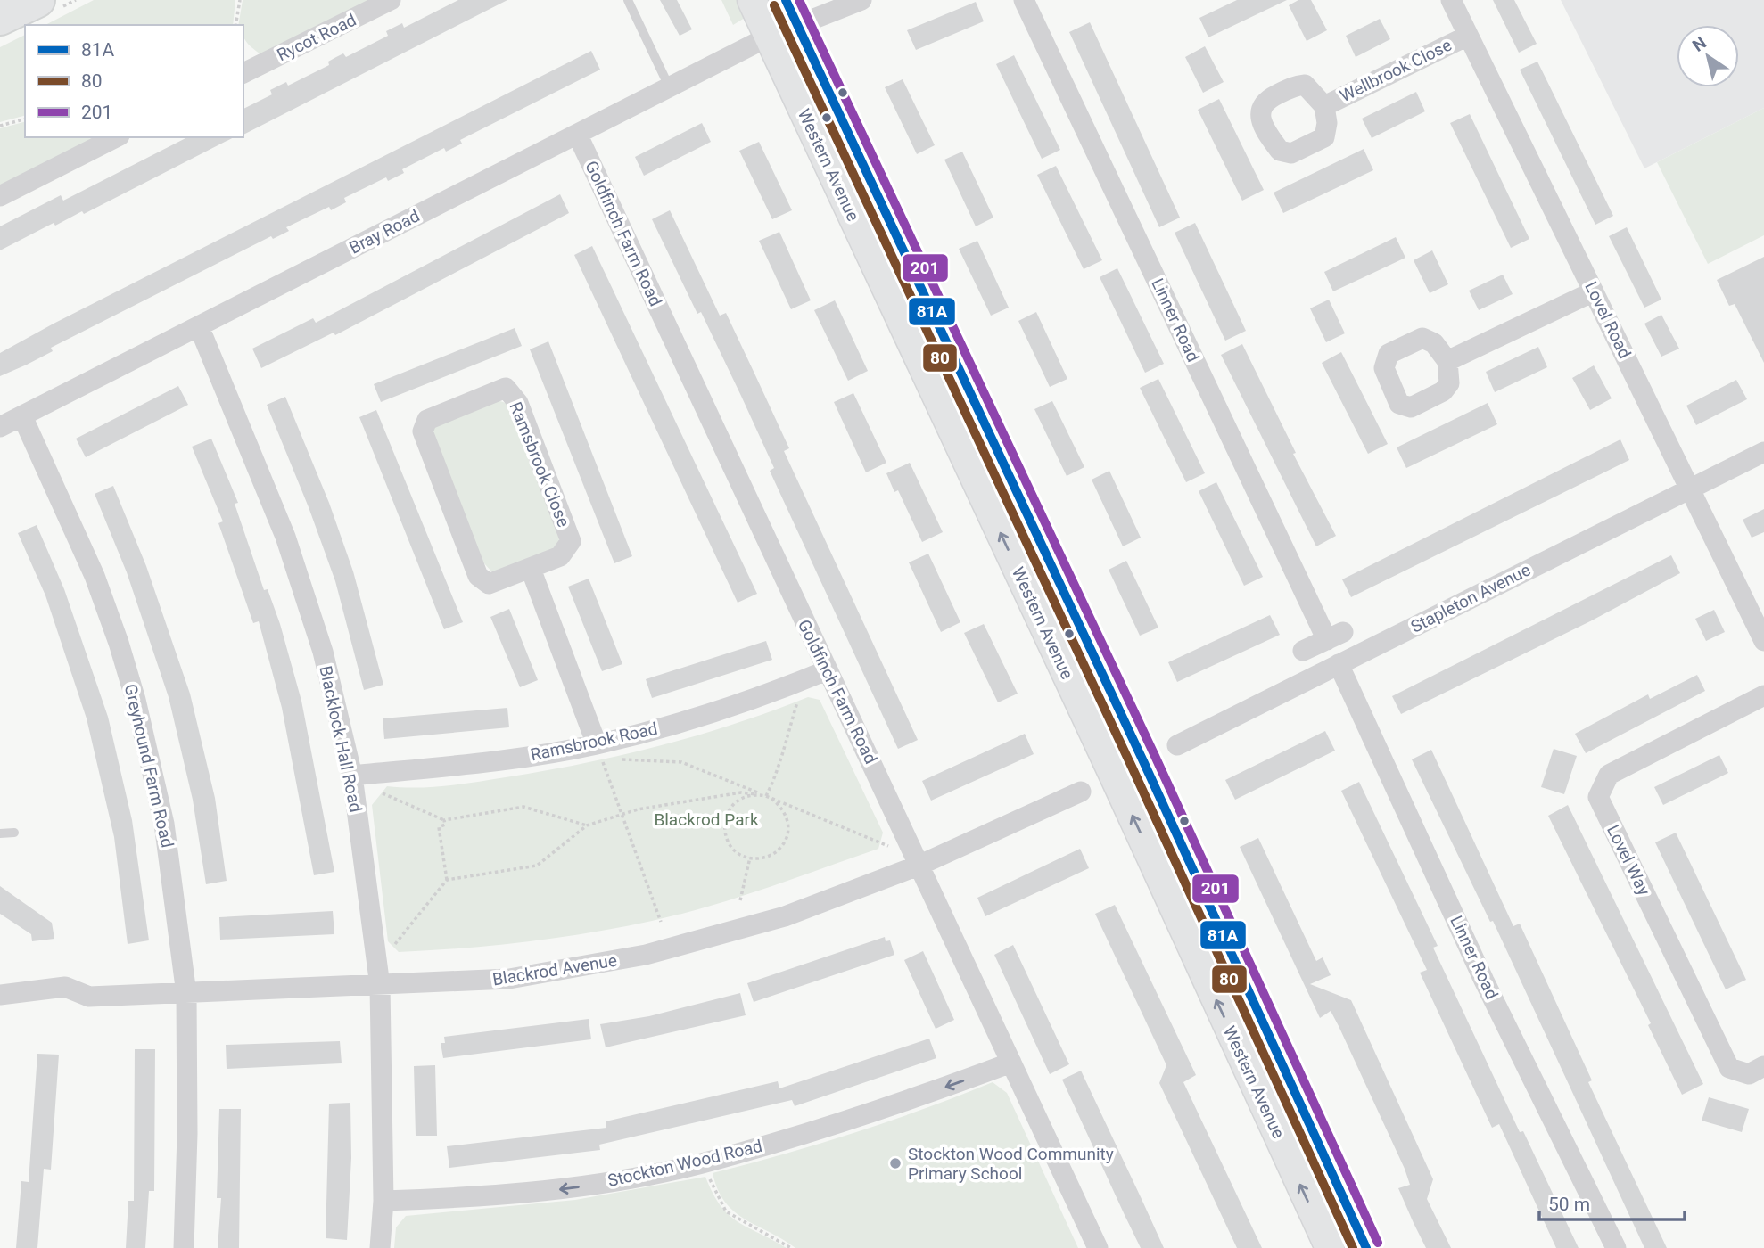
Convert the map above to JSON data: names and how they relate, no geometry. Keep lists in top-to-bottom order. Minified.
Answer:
{"streets":{"street":["Rycot Road","Wellbrook Close","Western Avenue","Bray Road","Goldfinch Farm Road","Linner Road","Lovel Road","Ramsbrook Close","Stapleton Avenue","Blacklock Hall Road","Ramsbrook Road","Greyhound Farm Road","Lovel Way","Blackrod Avenue","Stockton Wood Road"]},"crossings":[["Wellbrook Close","Lovel Road"],["Western Avenue","Bray Road"],["Bray Road","Goldfinch Farm Road"],["Bray Road","Blacklock Hall Road"],["Bray Road","Greyhound Farm Road"],["Goldfinch Farm Road","Ramsbrook Road"],["Goldfinch Farm Road","Blackrod Avenue"],["Goldfinch Farm Road","Stockton Wood Road"],["Linner Road","Stapleton Avenue"],["Lovel Road","Stapleton Avenue"],["Blacklock Hall Road","Ramsbrook Road"],["Blacklock Hall Road","Blackrod Avenue"],["Blacklock Hall Road","Stockton Wood Road"],["Greyhound Farm Road","Blackrod Avenue"]],"one_way":["Stockton Wood Road"],"parks":["Blackrod Park"],"places":["Stockton Wood Community Primary School"],"lines":["transit line 81A","transit line 201","transit line 80"],"legend":["81A","80","201"],"scale_bar":"50 m","north":"top left"}
